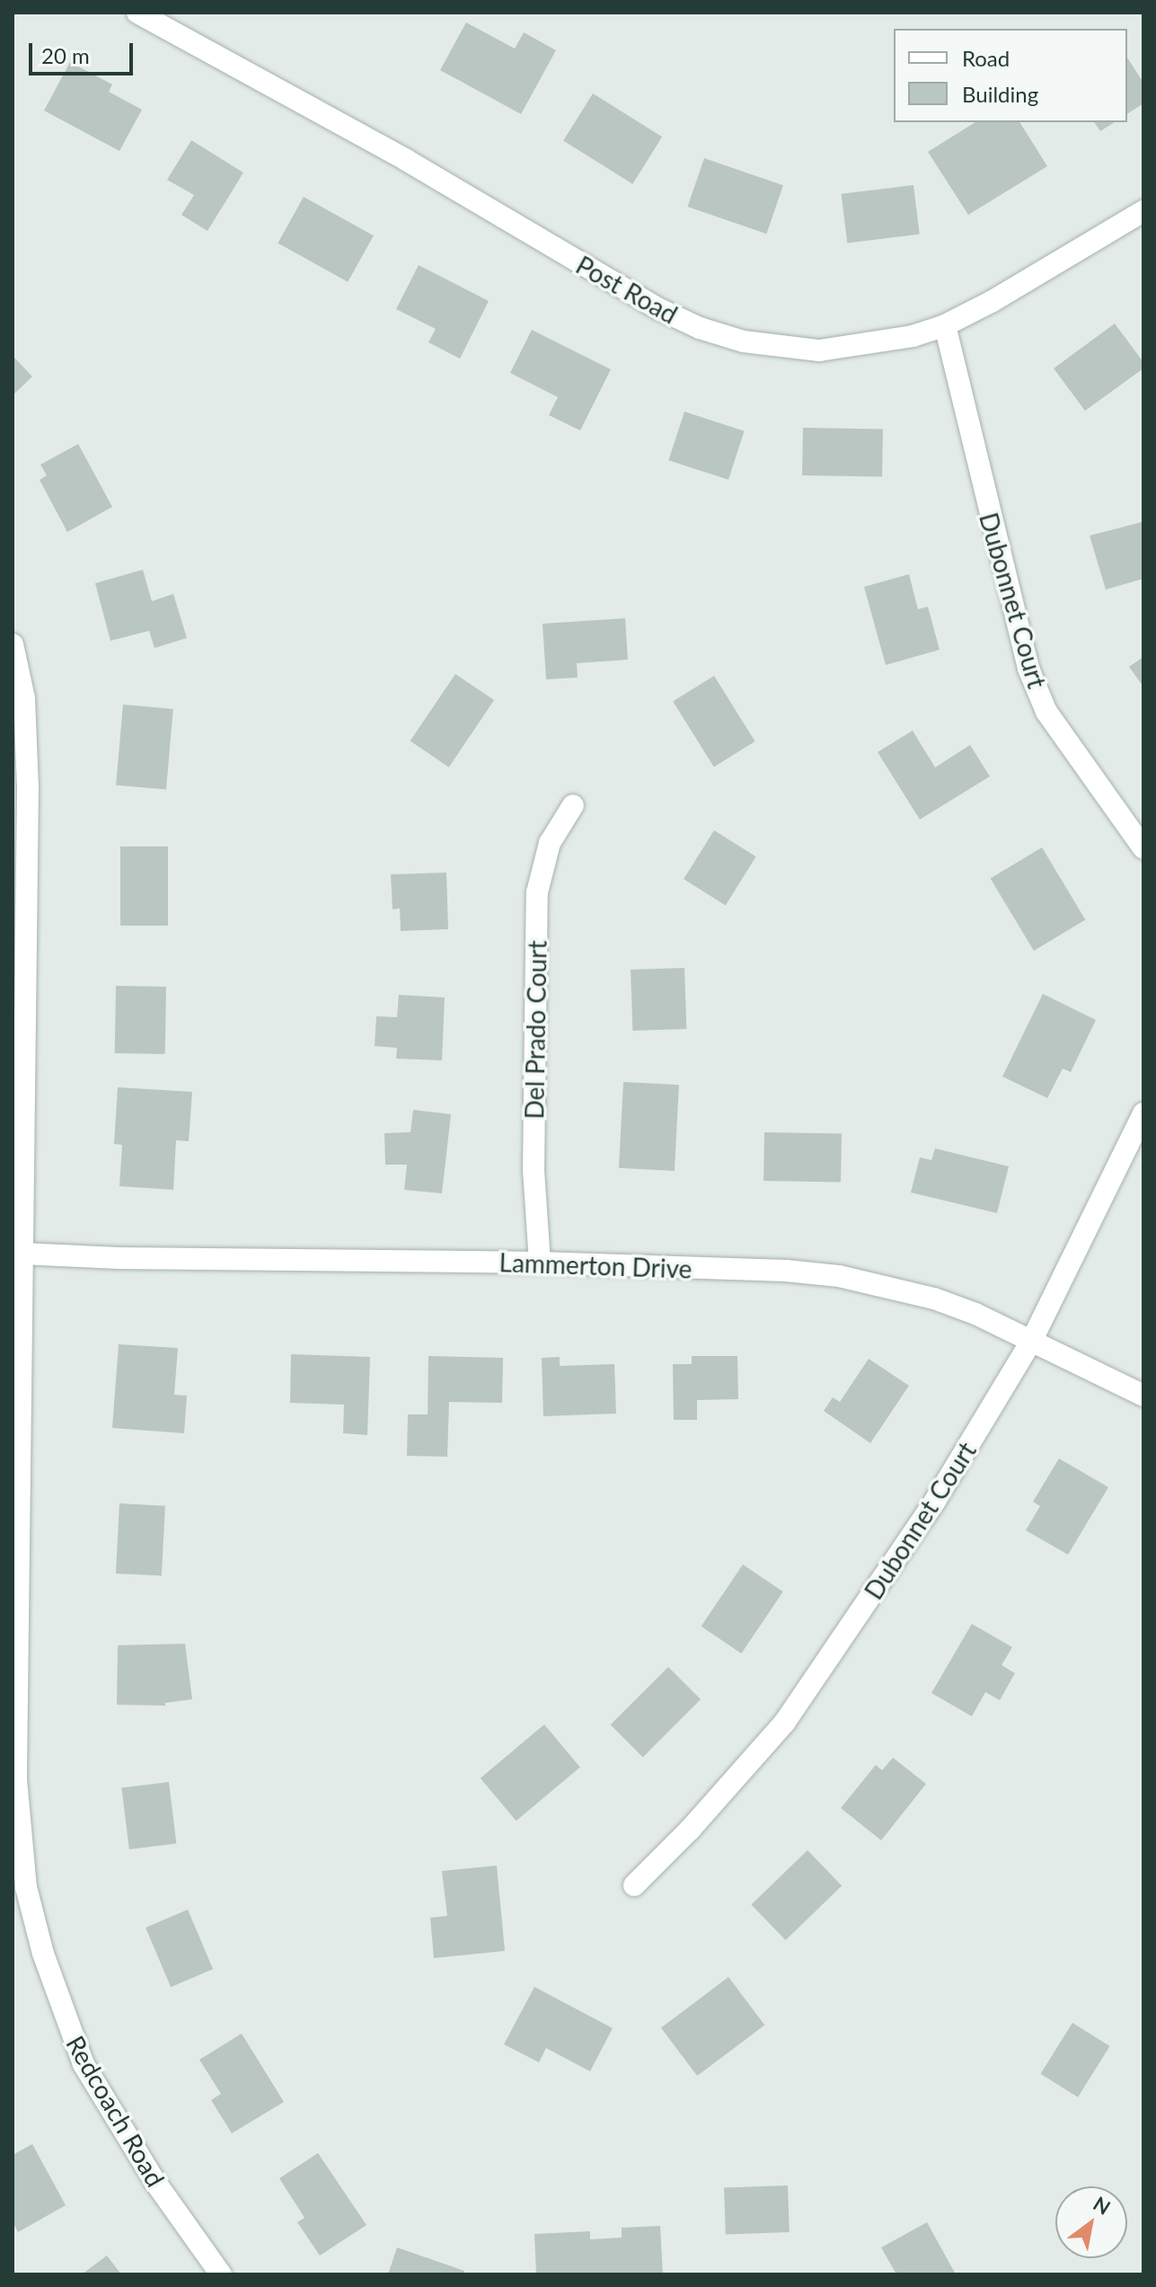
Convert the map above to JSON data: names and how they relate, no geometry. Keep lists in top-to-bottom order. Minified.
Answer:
{"streets":{"street":["Post Road","Dubonnet Court","Del Prado Court","Lammerton Drive","Redcoach Road"]},"crossings":[["Post Road","Dubonnet Court"],["Dubonnet Court","Lammerton Drive"],["Del Prado Court","Lammerton Drive"],["Lammerton Drive","Redcoach Road"]],"legend":["Road","Building"],"scale_bar":"20 m","north":"top right"}
